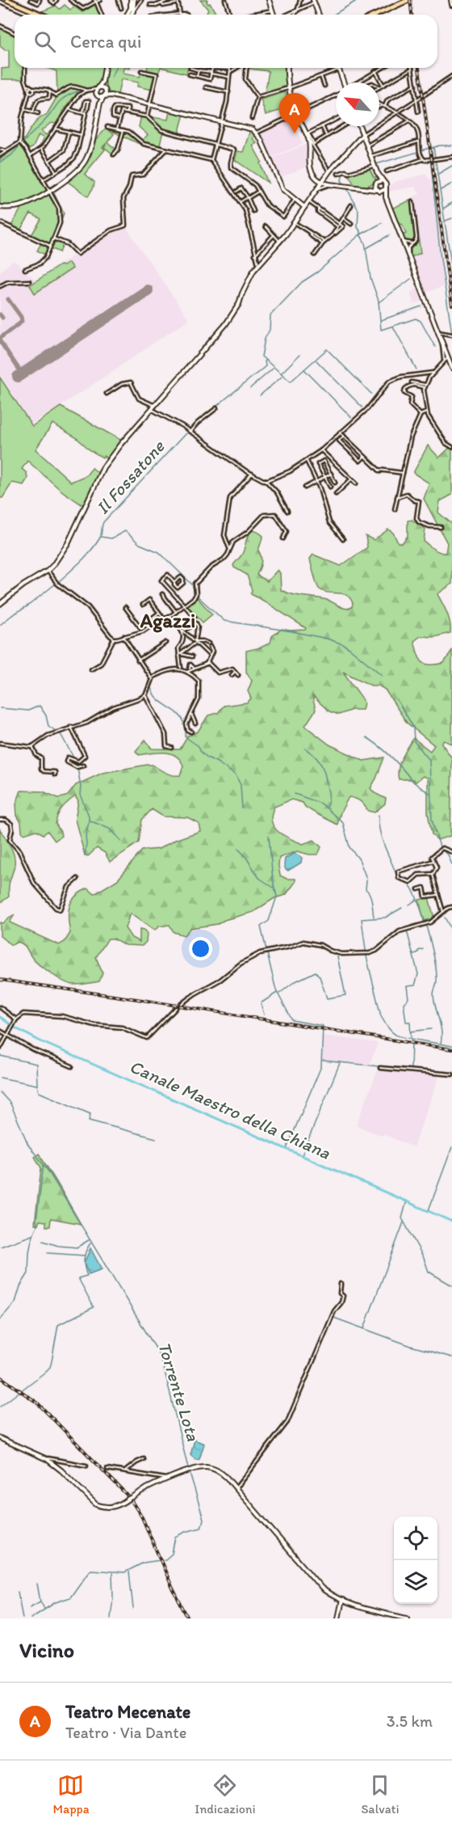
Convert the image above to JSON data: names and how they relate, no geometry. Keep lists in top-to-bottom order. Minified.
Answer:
{"districts":["Agazzi"],"water":["Il Fossatone","Canale Maestro della Chiana","Torrente Lota"],"north":"top left","page":{"search":"Cerca qui","pins":"A","heading":"Vicino","list":[{"mark":"A","name":"Teatro Mecenate","note":"Teatro · Via Dante","value":"3.5 km"}],"nav":["Mappa","Indicazioni","Salvati"]}}
